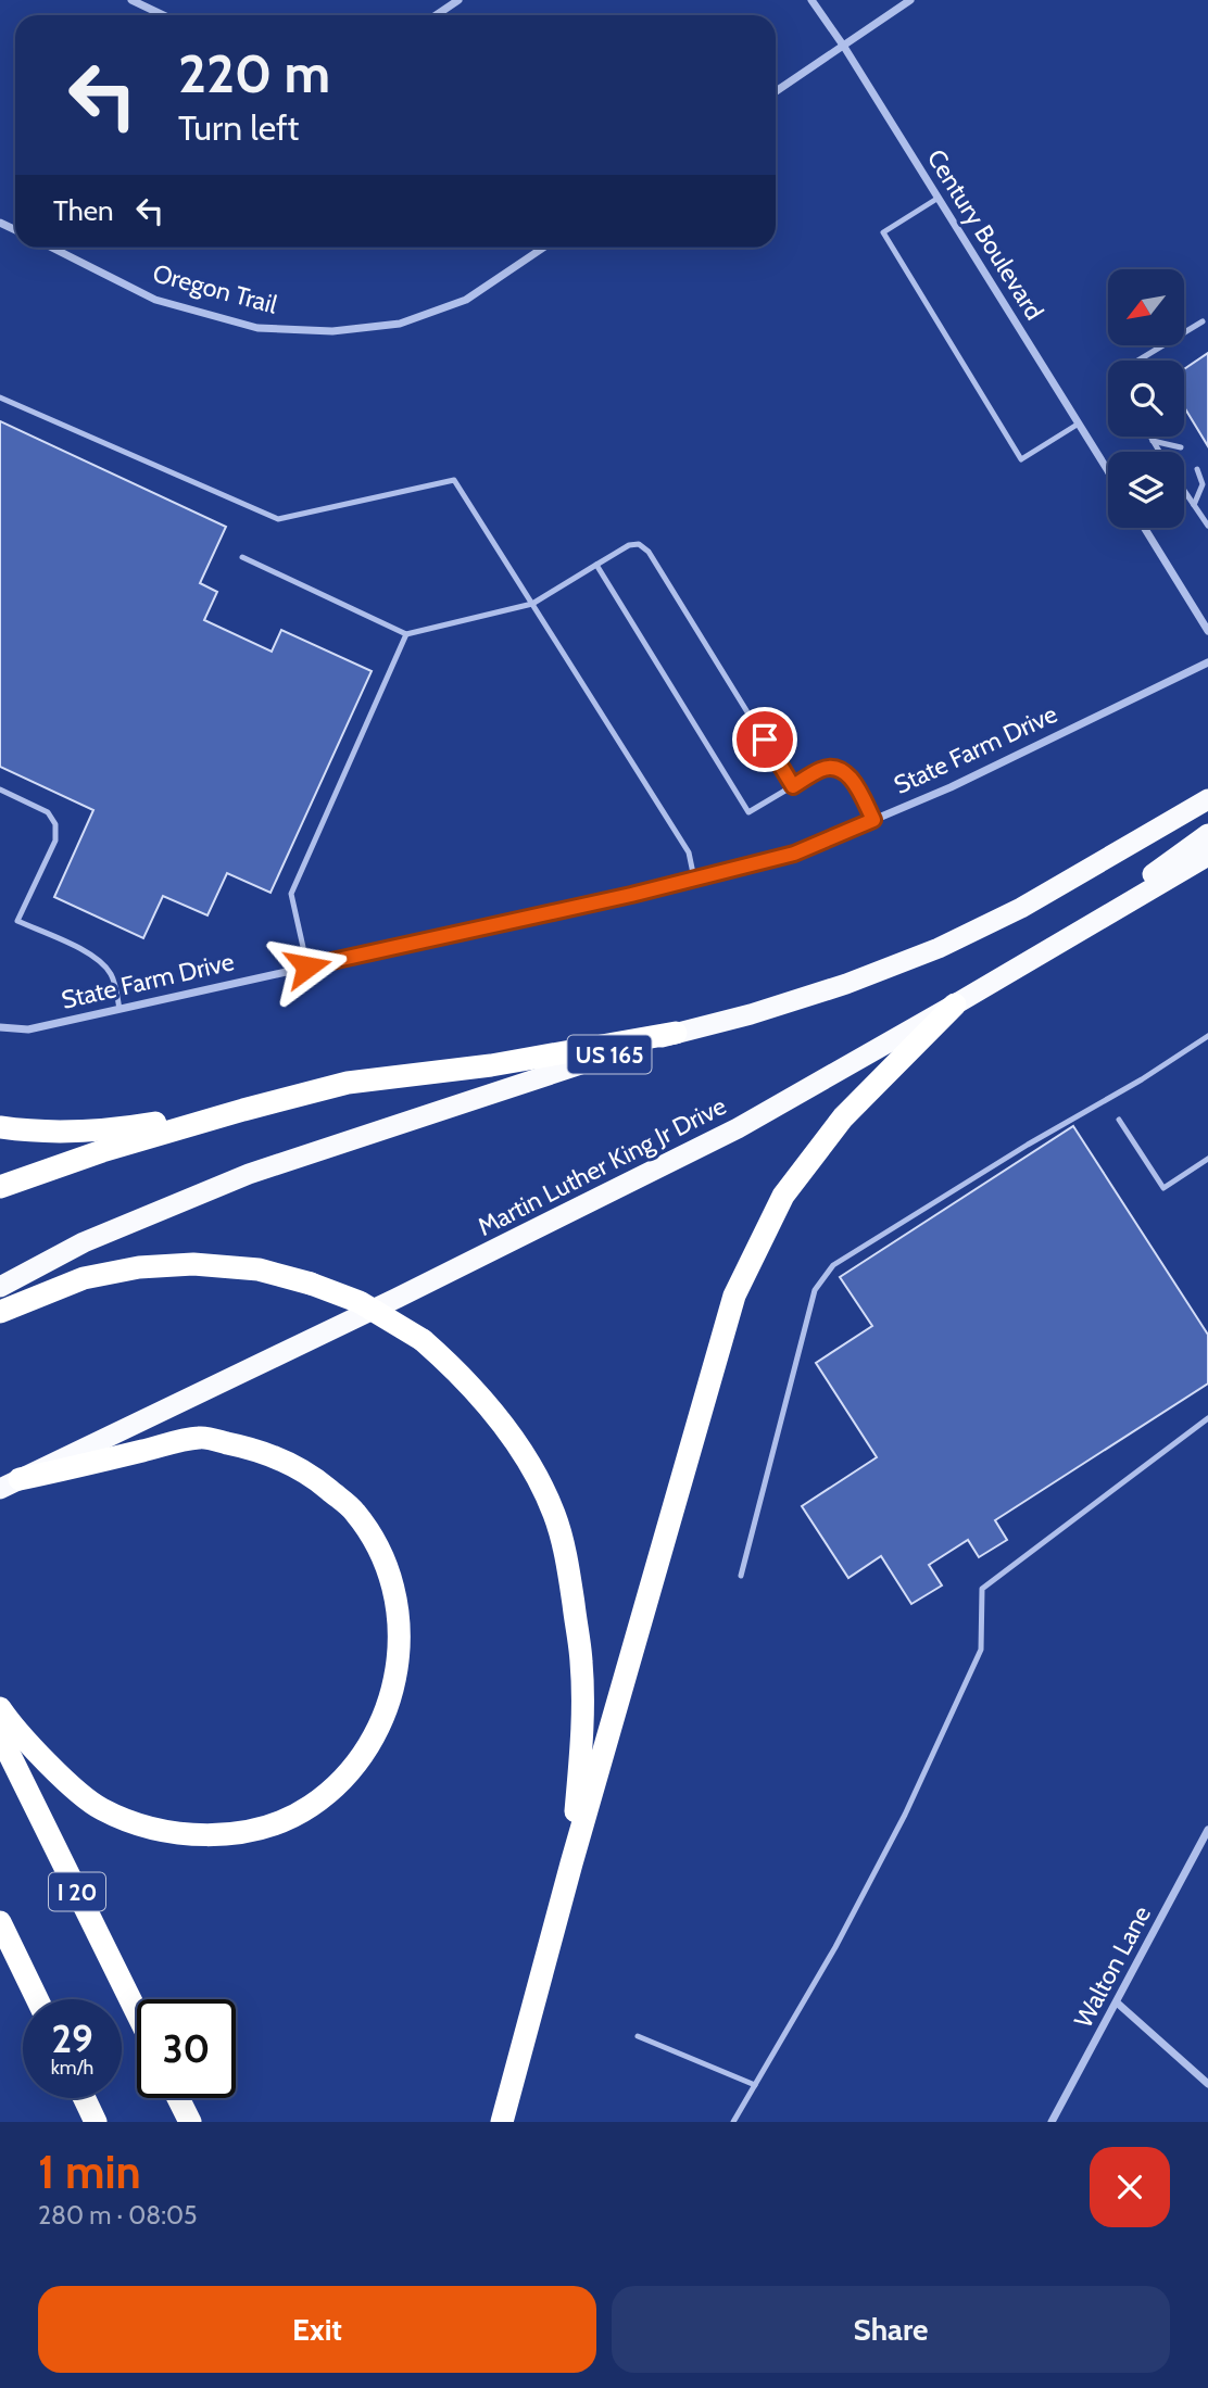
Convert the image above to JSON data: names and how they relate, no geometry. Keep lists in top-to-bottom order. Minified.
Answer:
{"streets":{"highway":["US 165","Martin Luther King Jr Drive","I 20"],"street":["Century Boulevard","Oregon Trail","State Farm Drive","Walton Lane"]},"north":"bottom left","page":{"turn":["220 m","Turn left"],"then":"Then","speed":"29 km/h","limit":"30","heading":["1 min","280 m · 08:05"],"buttons":["Exit","Share"]}}
